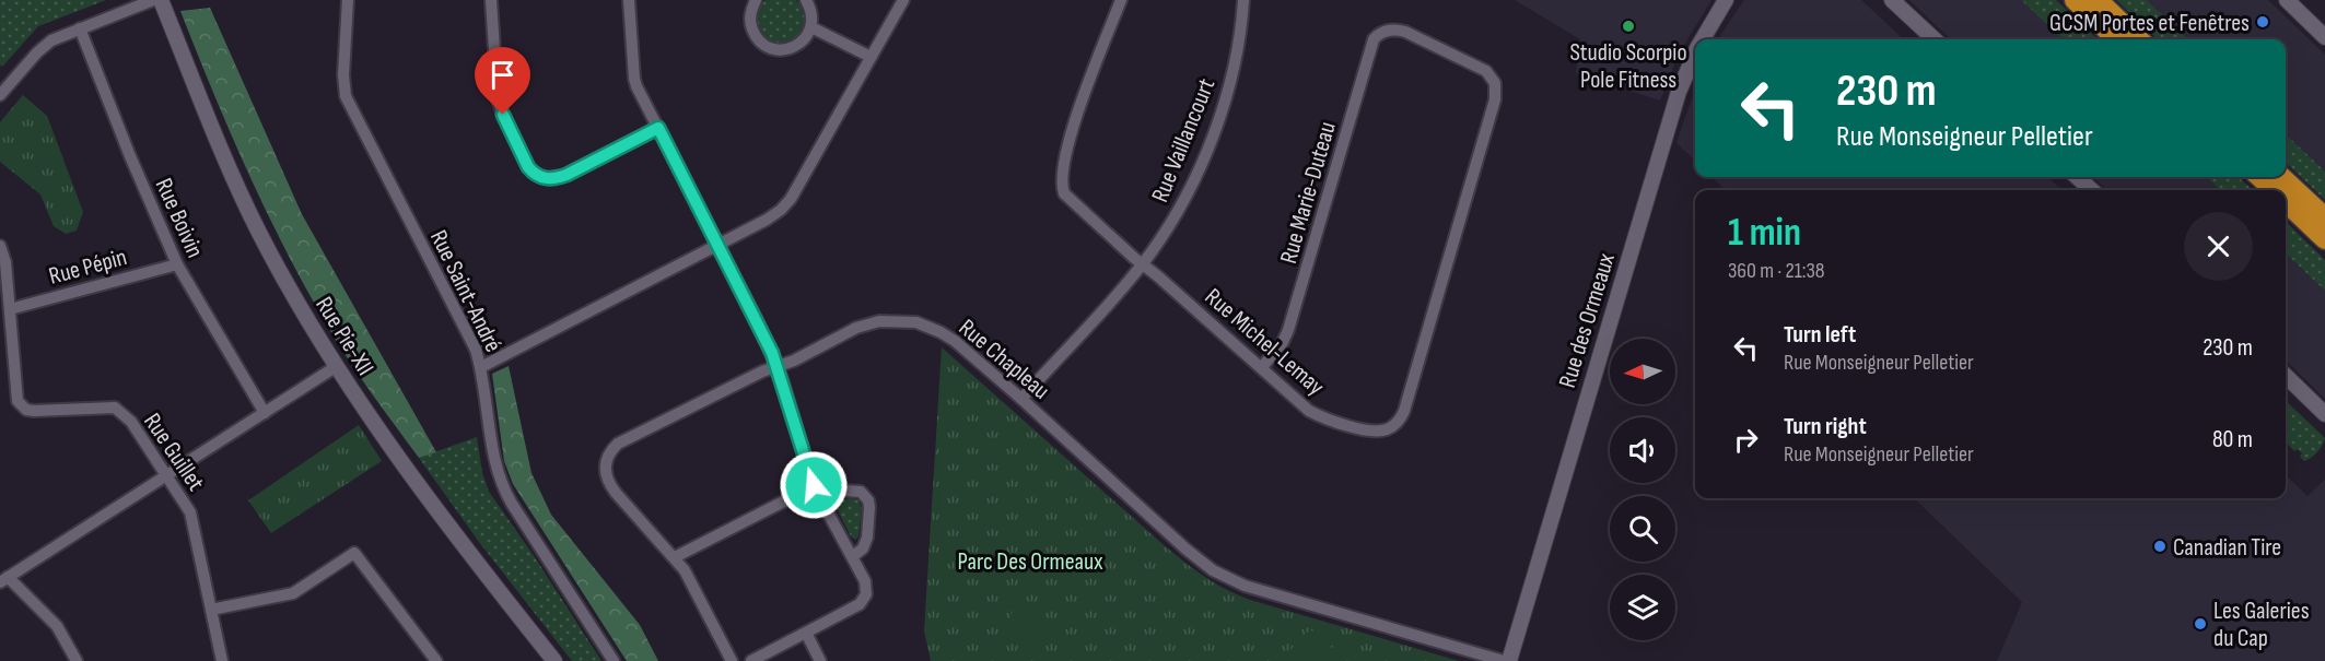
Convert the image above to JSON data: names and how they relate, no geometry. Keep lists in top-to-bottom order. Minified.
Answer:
{"streets":{"street":["Rue Vaillancourt","Rue Marie-Duteau","Rue Boivin","Rue Pépin","Rue Saint-André","Rue des Ormeaux","Rue Pie-XII","Rue Michel-Lemay","Rue Chapleau","Rue Guillet"]},"crossings":[["Rue Vaillancourt","Rue Michel-Lemay"],["Rue Vaillancourt","Rue Chapleau"],["Rue Marie-Duteau","Rue Michel-Lemay"],["Rue Boivin","Rue Pépin"],["Rue Pépin","Rue Guillet"],["Rue des Ormeaux","Rue Chapleau"]],"parks":["Parc Des Ormeaux"],"places":["GCSM Portes et Fenêtres","Studio Scorpio Pole Fitness","Canadian Tire","Les Galeries du Cap"],"north":"left","page":{"turn":["230 m","Rue Monseigneur Pelletier"],"heading":["1 min","360 m · 21:38"],"list":[{"name":"Turn left","note":"Rue Monseigneur Pelletier","value":"230 m"},{"name":"Turn right","note":"Rue Monseigneur Pelletier","value":"80 m"}]}}
